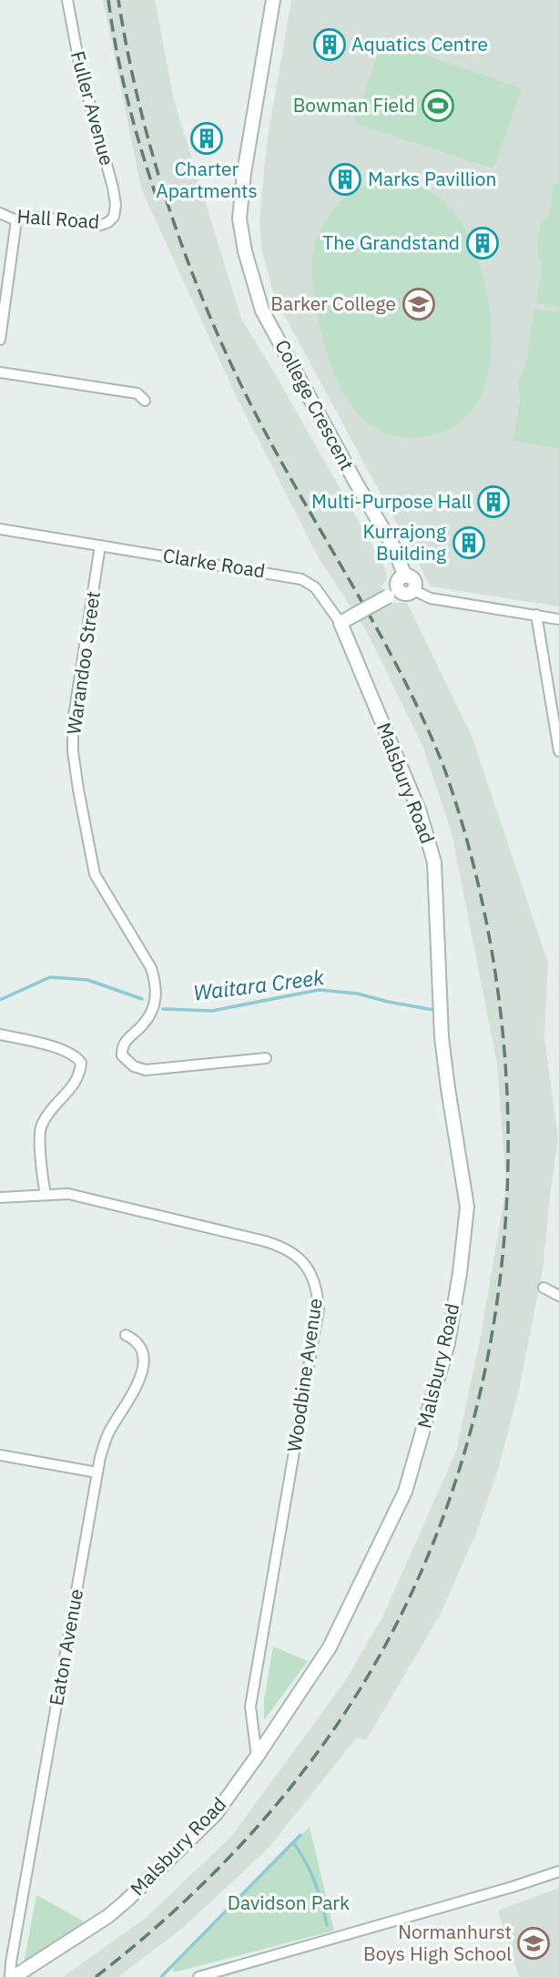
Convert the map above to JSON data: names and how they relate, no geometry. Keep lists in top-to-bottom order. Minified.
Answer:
{"streets":{"street":["Fuller Avenue","Hall Road","College Crescent","Clarke Road","Warandoo Street","Malsbury Road","Woodbine Avenue","Eaton Avenue"]},"crossings":[["Fuller Avenue","Hall Road"],["Clarke Road","Warandoo Street"],["Clarke Road","Malsbury Road"],["Malsbury Road","Woodbine Avenue"],["Malsbury Road","Eaton Avenue"]],"water":["Waitara Creek"],"parks":["Davidson Park"],"places":{"building":["Aquatics Centre","Charter Apartments","Marks Pavillion","The Grandstand","Multi-Purpose Hall","Kurrajong Building"],"sports":["Bowman Field"],"school or university":["Barker College","Normanhurst Boys High School"]}}
